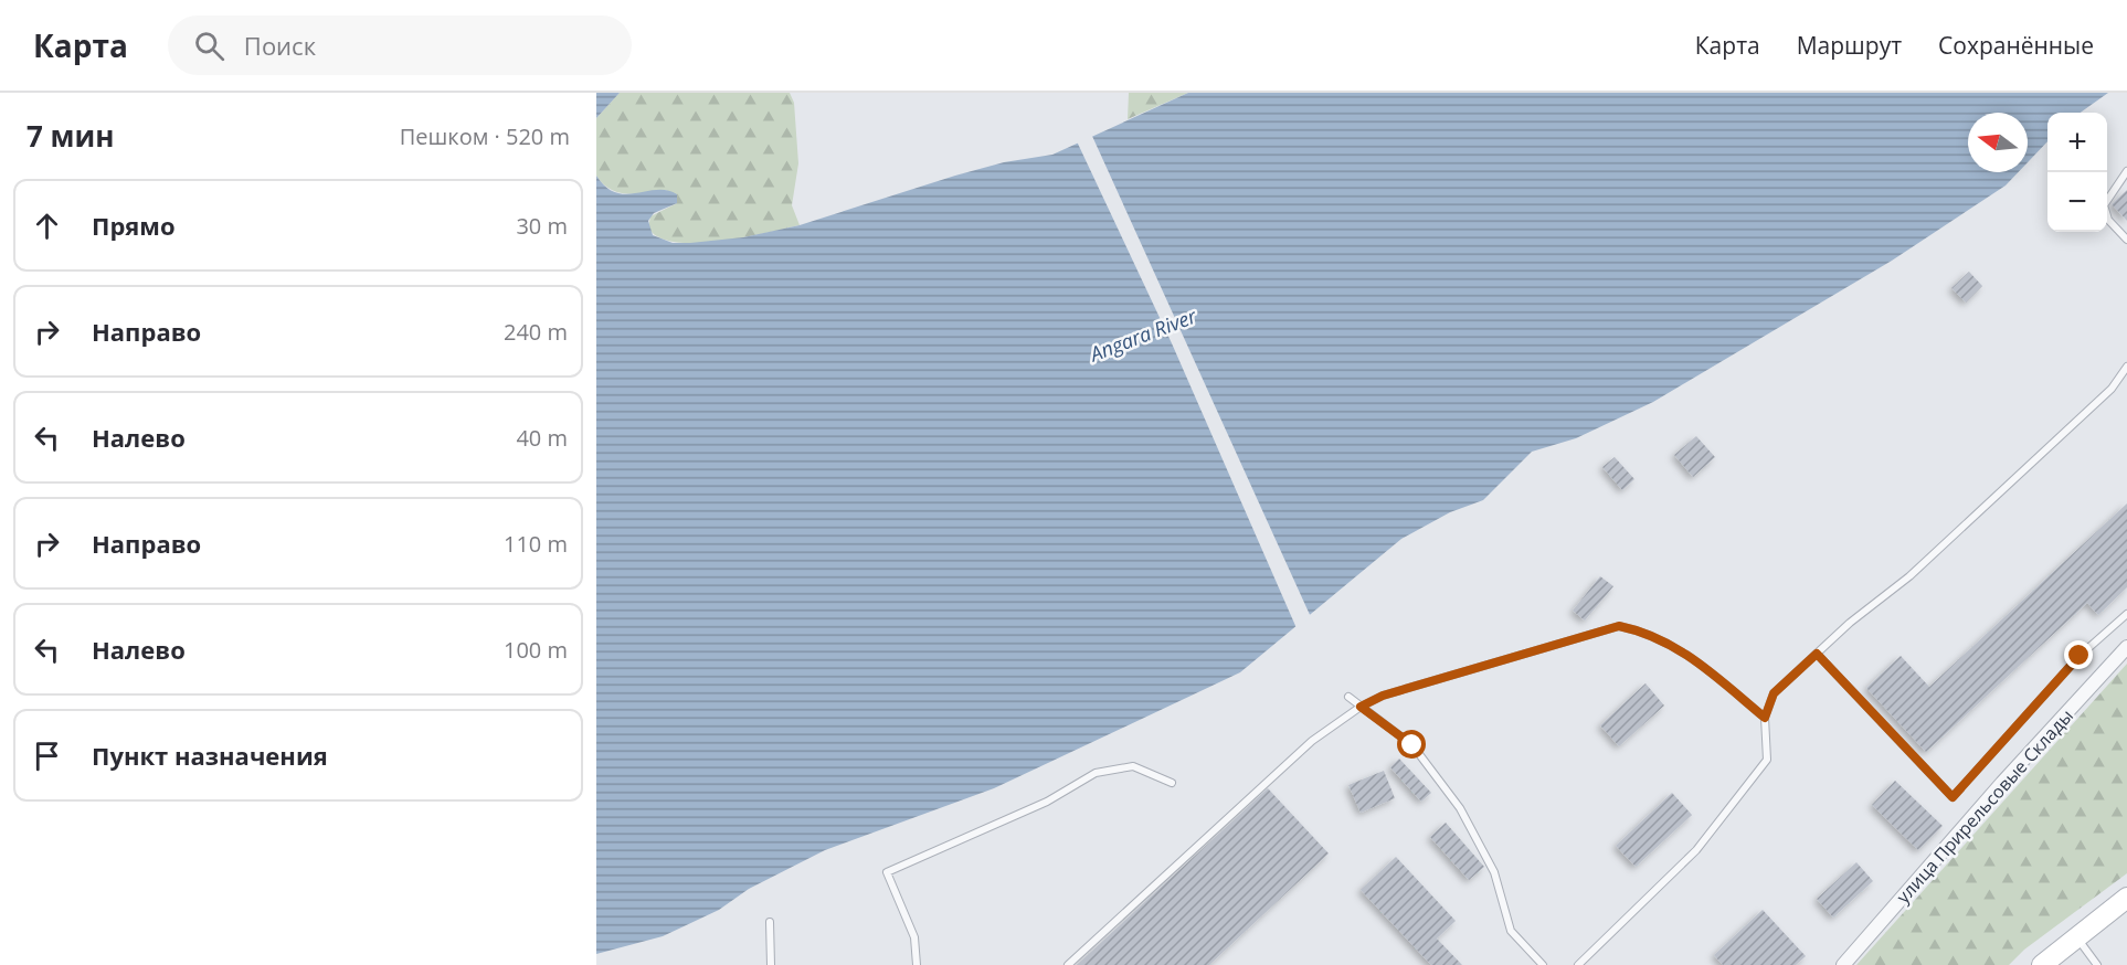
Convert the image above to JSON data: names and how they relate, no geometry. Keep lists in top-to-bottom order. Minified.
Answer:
{"streets":{"street":["улица Прирельсовые Склады"]},"water":["Angara River"],"north":"left","page":{"header":"Карта","search":"Поиск","nav":["Карта","Маршрут","Сохранённые"],"heading":["7 мин","Пешком · 520 m"],"map_buttons":["+","−"],"list":[["Прямо","30 m"],["Направо","240 m"],["Налево","40 m"],["Направо","110 m"],["Налево","100 m"],"Пункт назначения"]}}
